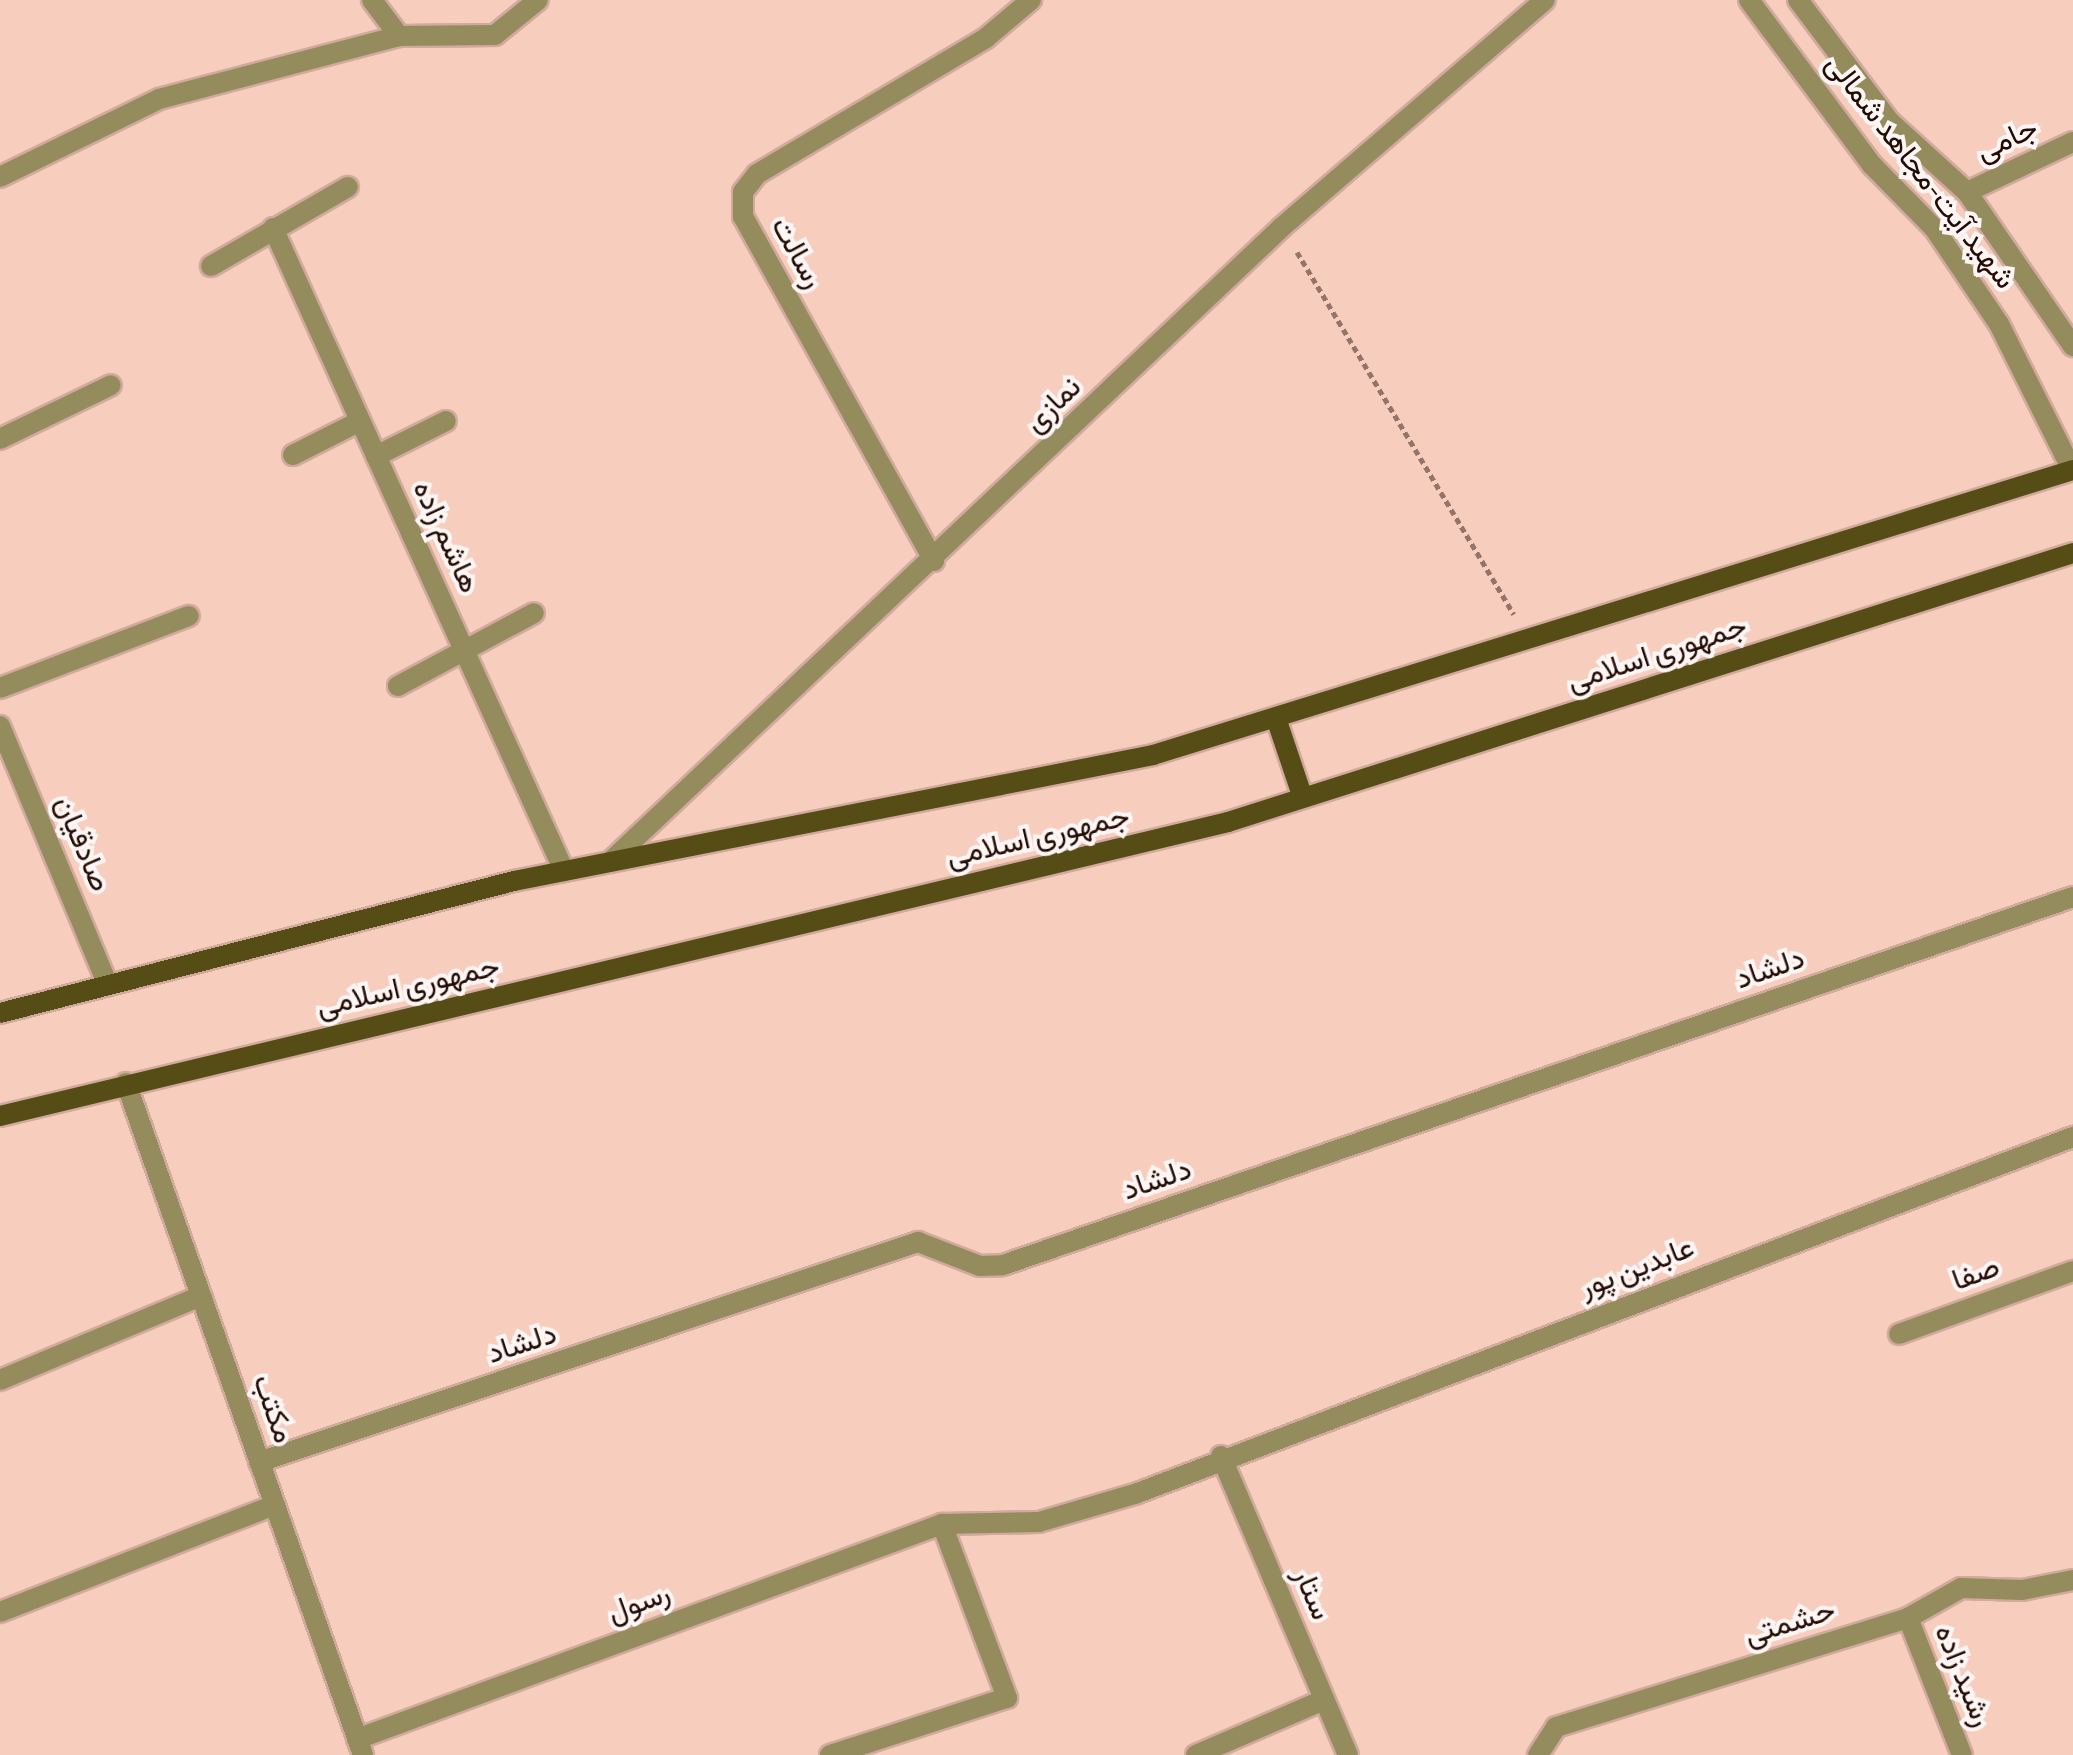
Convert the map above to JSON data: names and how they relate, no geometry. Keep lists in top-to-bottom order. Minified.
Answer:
{"streets":{"main road":["جمهوری اسلامی"],"street":["جامی","شهید آیت-مجاهد شمالی","رسالت","نمازی","هاشم زاده","صادقیان","دلشاد","عابدین پور","صفا","مکتب","ستار","رسول","حشمتی","رشید زاده"]},"crossings":[["جامی","شهید آیت-مجاهد شمالی"],["شهید آیت-مجاهد شمالی","جمهوری اسلامی"],["رسالت","نمازی"],["نمازی","جمهوری اسلامی"],["هاشم زاده","جمهوری اسلامی"],["جمهوری اسلامی","صادقیان"],["جمهوری اسلامی","مکتب"],["دلشاد","مکتب"],["عابدین پور","ستار"],["عابدین پور","رسول"],["مکتب","رسول"],["حشمتی","رشید زاده"]]}
